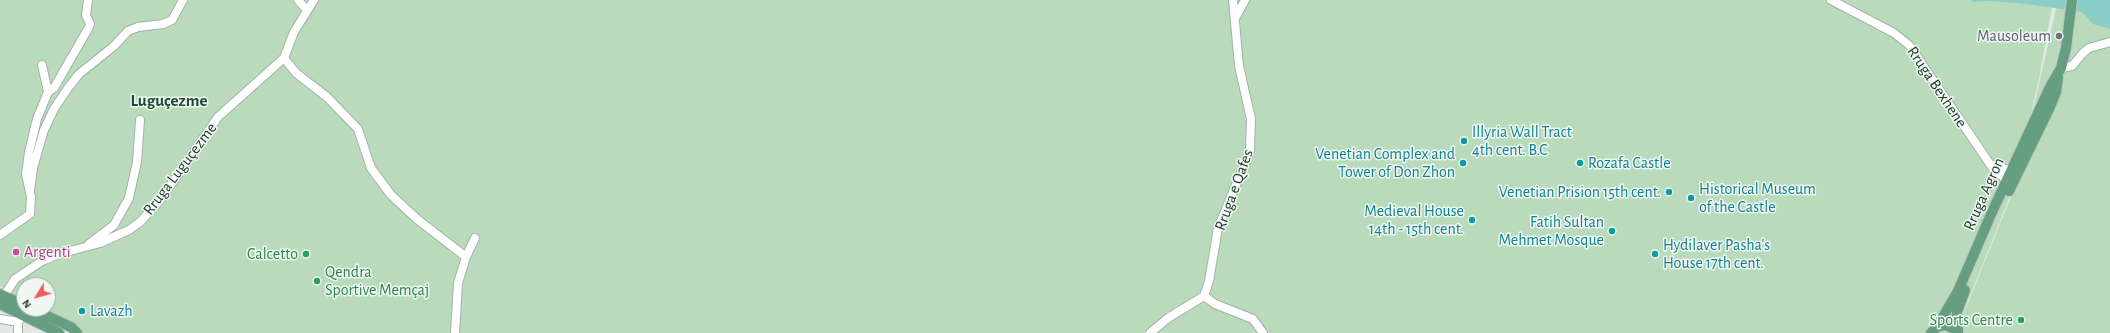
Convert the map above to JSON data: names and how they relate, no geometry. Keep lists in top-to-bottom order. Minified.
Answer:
{"streets":{"main road":["Rruga Agron"],"street":["Rruga Bexhene","Rruga Luguçezme","Rruga e Qafes"]},"crossings":[["Rruga Bexhene","Rruga Agron"]],"districts":["Luguçezme"],"places":["Mausoleum","Illyria Wall Tract 4th cent. B.C","Venetian Complex and Tower of Don Zhon","Rozafa Castle","Venetian Prision 15th cent.","Historical Museum of the Castle","Medieval House 14th - 15th cent.","Fatih Sultan Mehmet Mosque","Argenti","Calcetto","Hydilaver Pasha's House 17th cent.","Qendra Sportive Memçaj","Lavazh","Sports Centre"],"north":"bottom left"}
